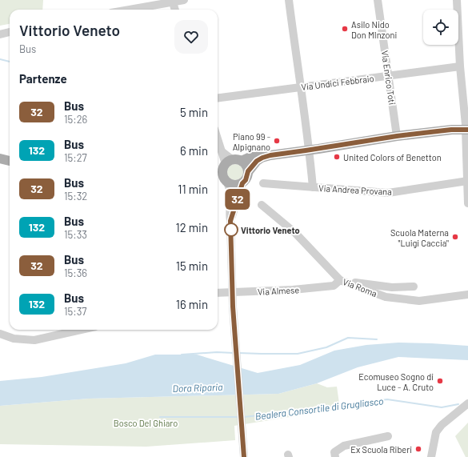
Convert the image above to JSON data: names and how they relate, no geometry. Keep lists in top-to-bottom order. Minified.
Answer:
{"streets":{"street":["Via Enrico Toti","Via Undici Febbraio","Via Andrea Provana","Via Roma","Via Almese"]},"crossings":[["Via Enrico Toti","Via Undici Febbraio"],["Via Roma","Via Almese"]],"water":["Dora Riparia","Bealera Consortile di Grugliasco"],"parks":["Bosco Del Ghiaro"],"places":["Asilo Nido Don MInzoni","Piano 99 - Alpignano","United Colors of Benetton","Vittorio Veneto","Scuola Materna \"Luigi Caccia\"","Ecomuseo Sogno di Luce - A. Cruto","Ex Scuola Riberi"],"lines":["bus line 32"],"page":{"on_map":"32","heading":[["Vittorio Veneto","Bus"],"Partenze"],"list":[{"mark":"32","name":"Bus","note":"15:26","value":"5 min"},{"mark":"132","name":"Bus","note":"15:27","value":"6 min"},{"mark":"32","name":"Bus","note":"15:32","value":"11 min"},{"mark":"132","name":"Bus","note":"15:33","value":"12 min"},{"mark":"32","name":"Bus","note":"15:36","value":"15 min"},{"mark":"132","name":"Bus","note":"15:37","value":"16 min"}]}}
